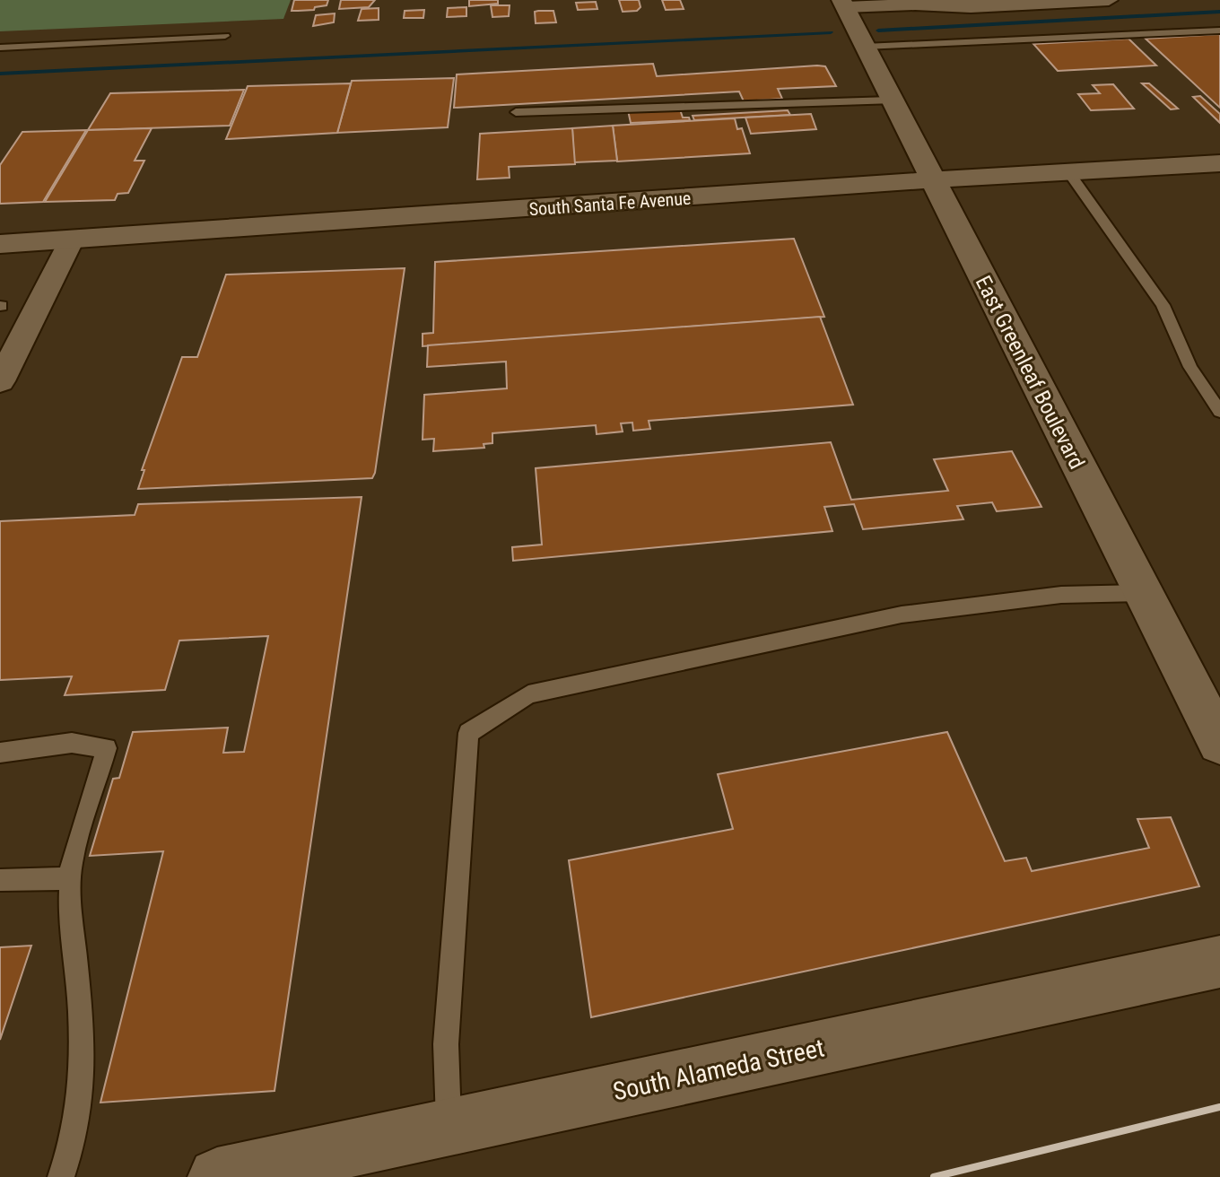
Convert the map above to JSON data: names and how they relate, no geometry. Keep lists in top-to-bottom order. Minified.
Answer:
{"streets":{"street":["South Santa Fe Avenue","East Greenleaf Boulevard","South Alameda Street"]},"crossings":[["South Santa Fe Avenue","East Greenleaf Boulevard"]]}
